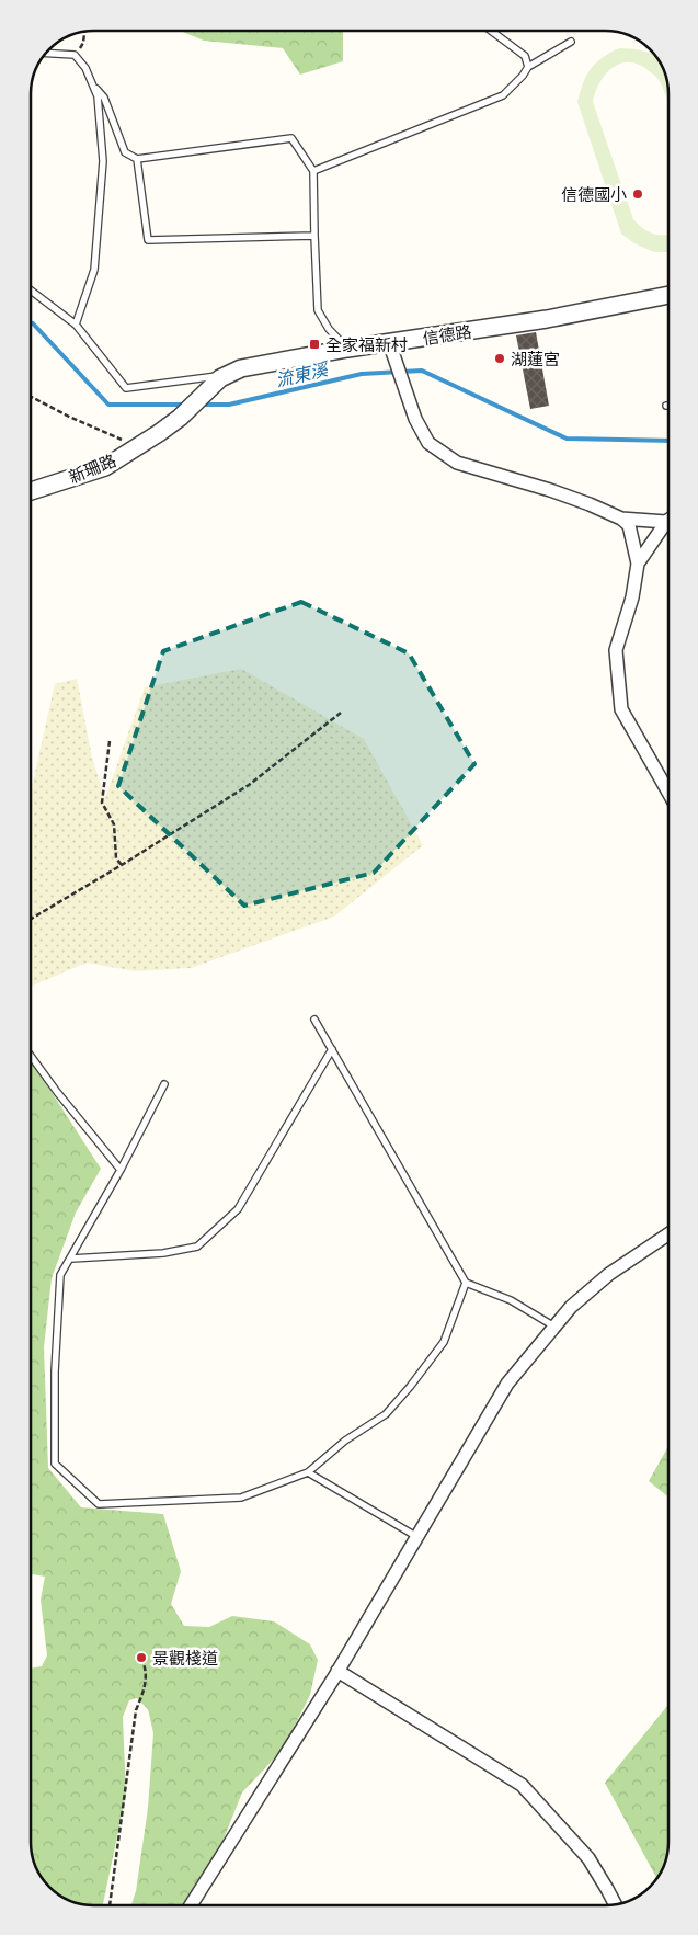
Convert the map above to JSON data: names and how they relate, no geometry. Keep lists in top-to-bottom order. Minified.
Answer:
{"streets":{"street":["信德路","新珊路"]},"crossings":[["信德路","新珊路"]],"water":["流東溪"],"places":{"other":["信德國小","湖蓮宮","景觀棧道"],"transit":["全家福新村"]}}
